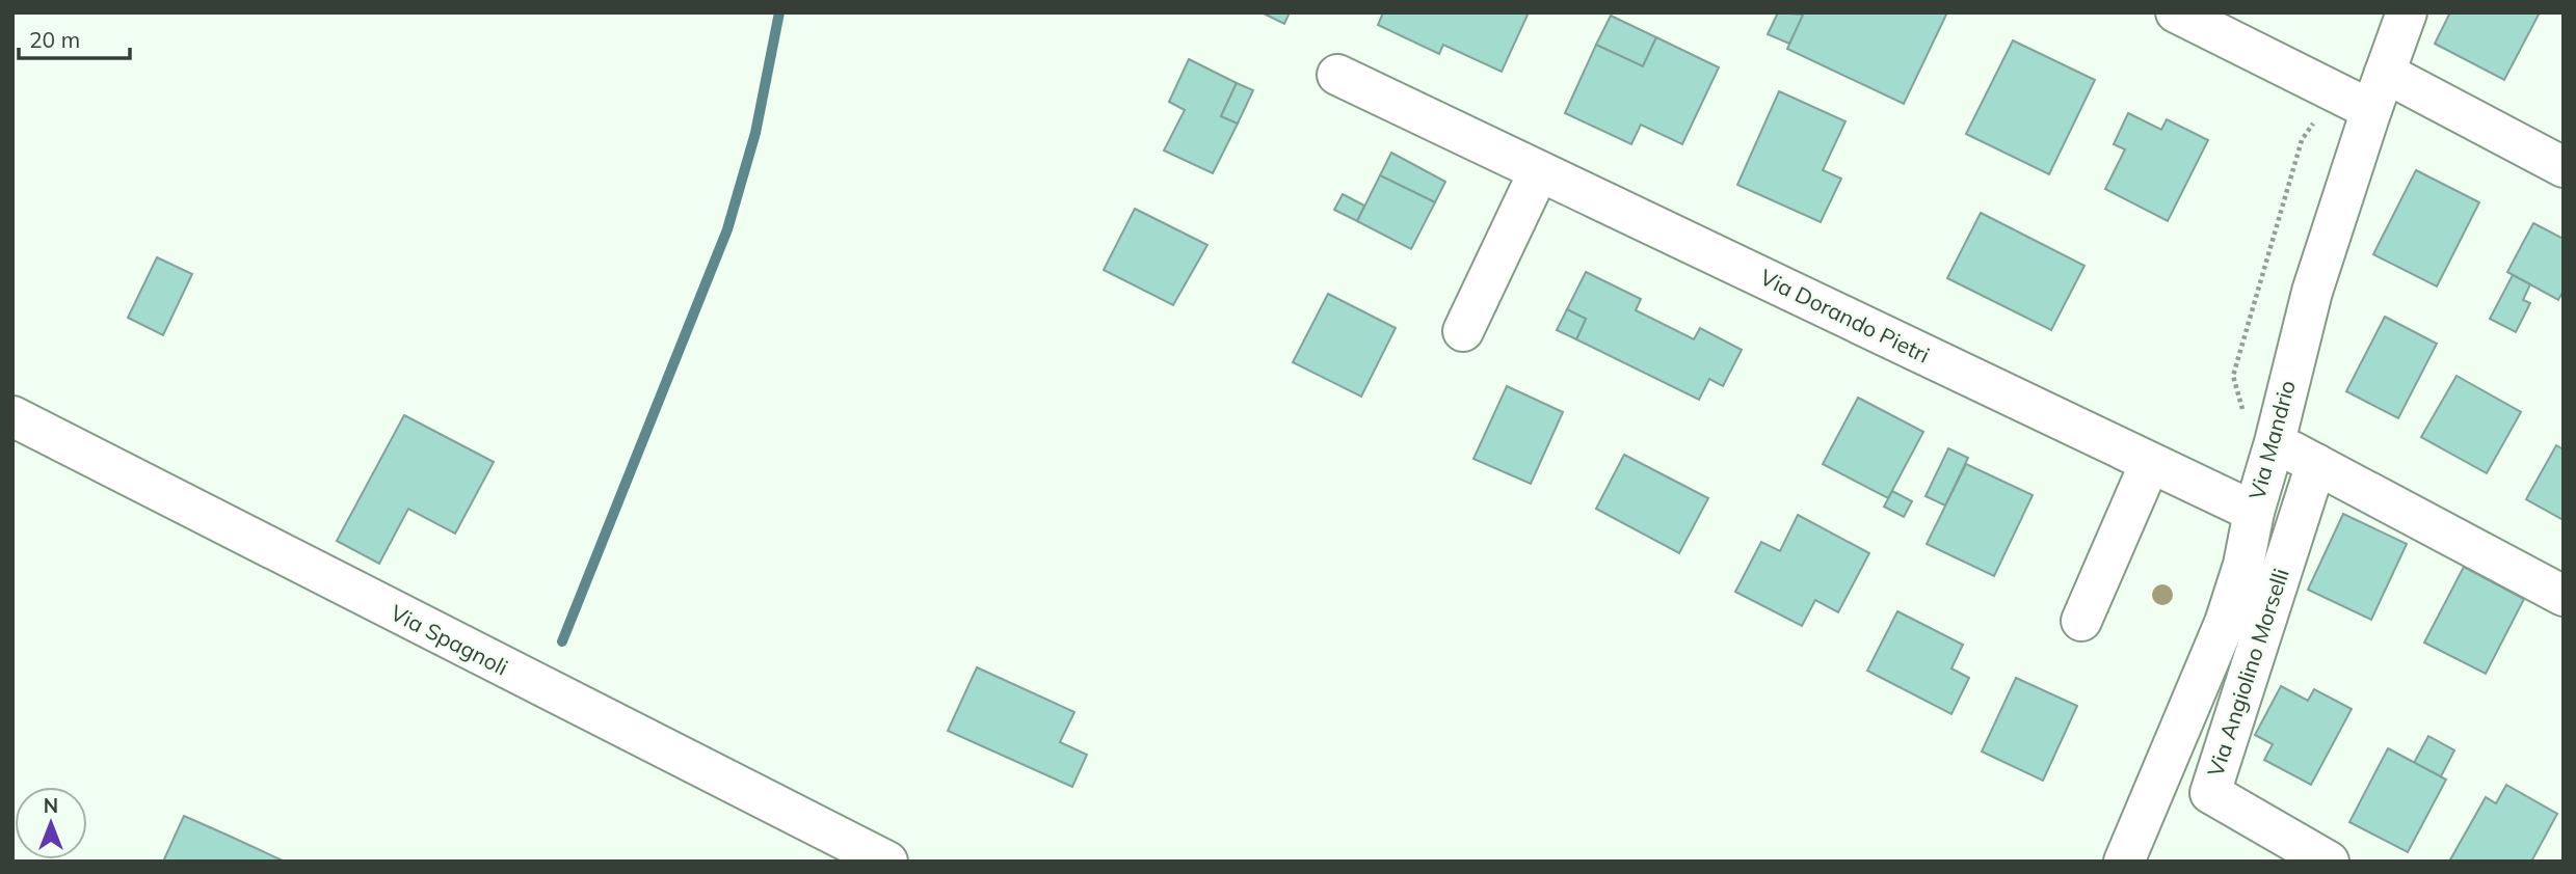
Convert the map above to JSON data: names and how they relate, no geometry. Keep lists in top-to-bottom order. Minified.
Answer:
{"streets":{"street":["Via Dorando Pietri","Via Mandrio","Via Spagnoli","Via Angiolino Morselli"]},"crossings":[["Via Dorando Pietri","Via Mandrio"]],"scale_bar":"20 m","north":"top"}
